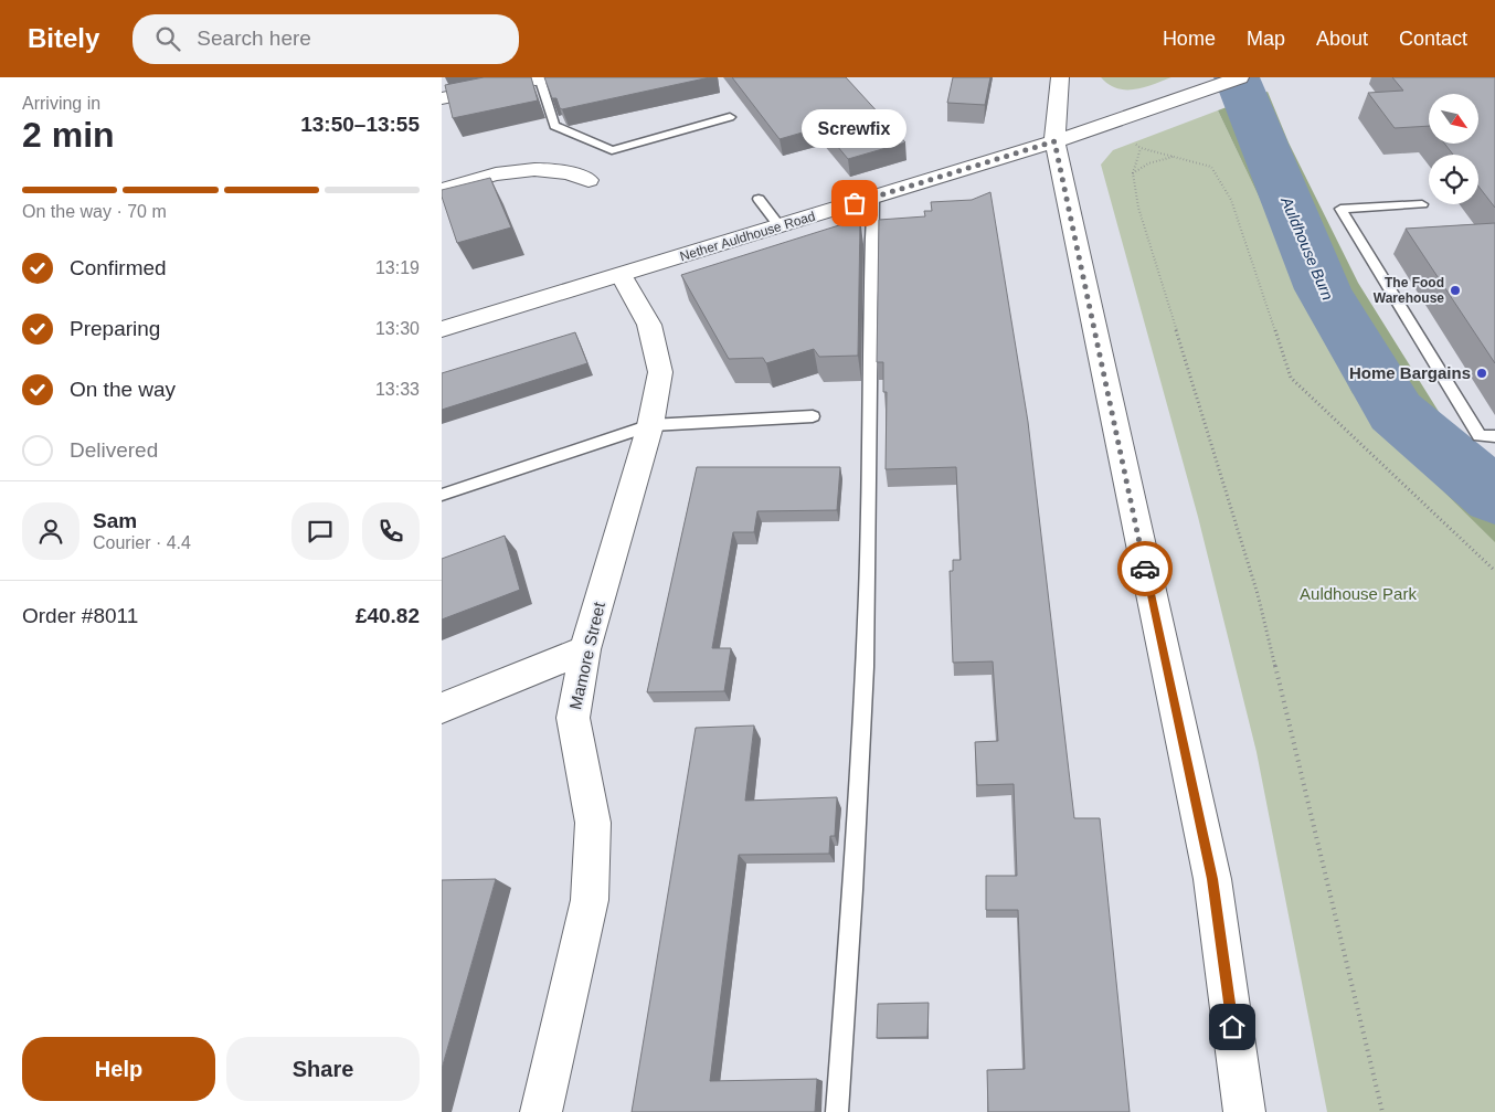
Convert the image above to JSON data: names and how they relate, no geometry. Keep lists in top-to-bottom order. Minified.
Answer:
{"streets":{"street":["Nether Auldhouse Road","Mamore Street"]},"crossings":[["Nether Auldhouse Road","Mamore Street"]],"water":["Auldhouse Burn"],"parks":["Auldhouse Park"],"places":["Screwfix","The Food Warehouse","Home Bargains"],"north":"bottom right","page":{"header":"Bitely","search":"Search here","nav":["Home","Map","About","Contact"],"heading":["2 min","Arriving in","13:50–13:55"],"panel":["Sam","Courier · 4.4","Order #8011","£40.82"],"bubble":"Screwfix","bar":"On the way · 70 m","list":[["Confirmed","13:19"],["Preparing","13:30"],["On the way","13:33"],"Delivered"],"buttons":["Help","Share"]}}
